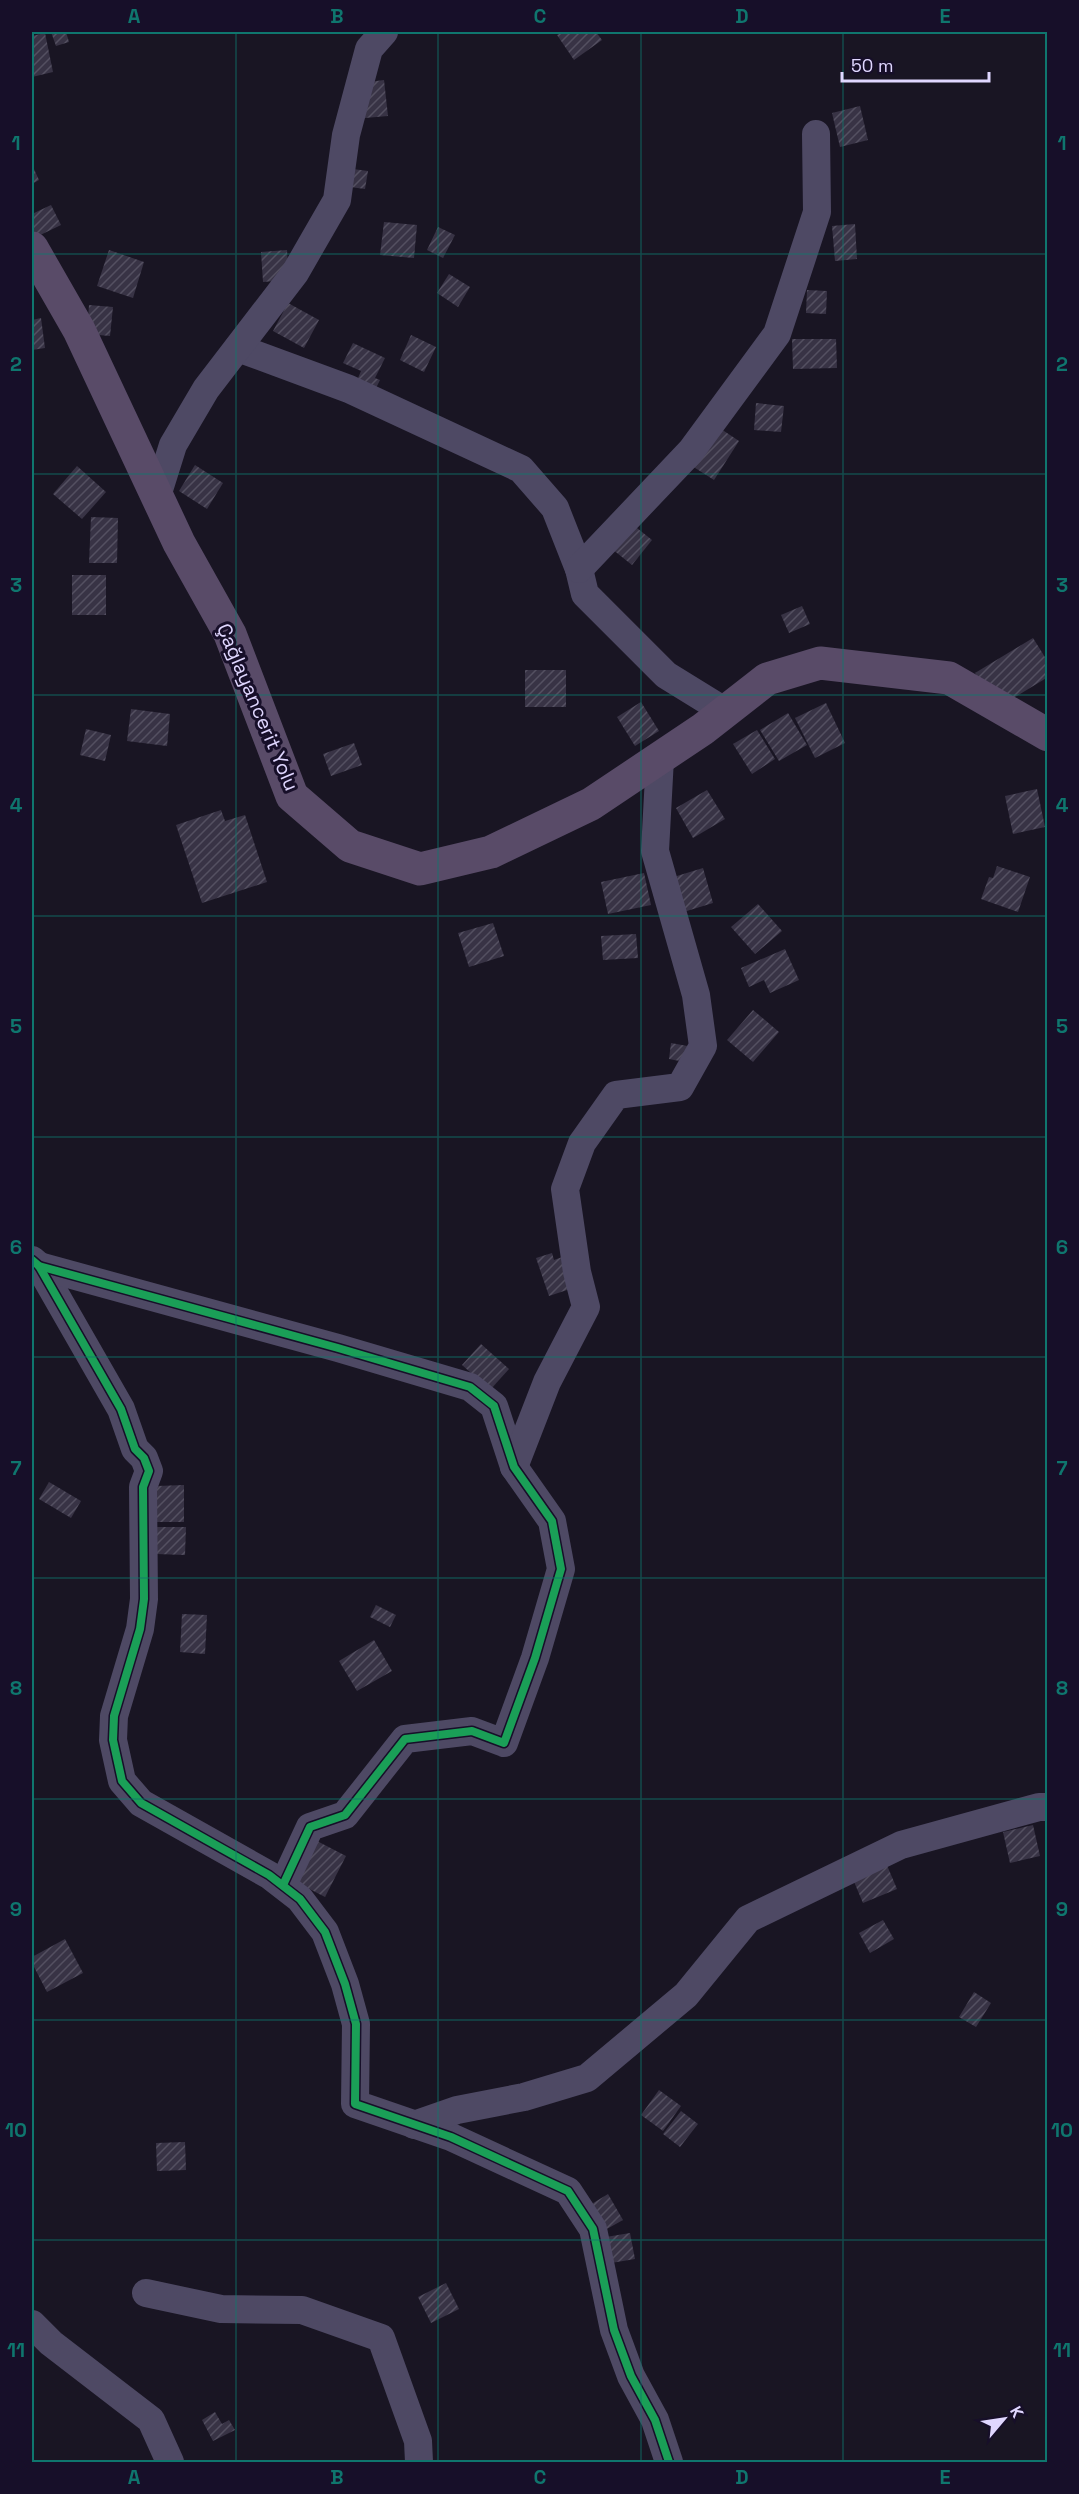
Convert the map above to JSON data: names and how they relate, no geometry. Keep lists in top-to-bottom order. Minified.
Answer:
{"streets":{"main road":["Çağlayancerit Yolu"]},"scale_bar":"50 m","north":"top right","grid":{"columns":["A","B","C","D","E"],"rows":["1","2","3","4","5","6","7","8","9","10","11"]}}
